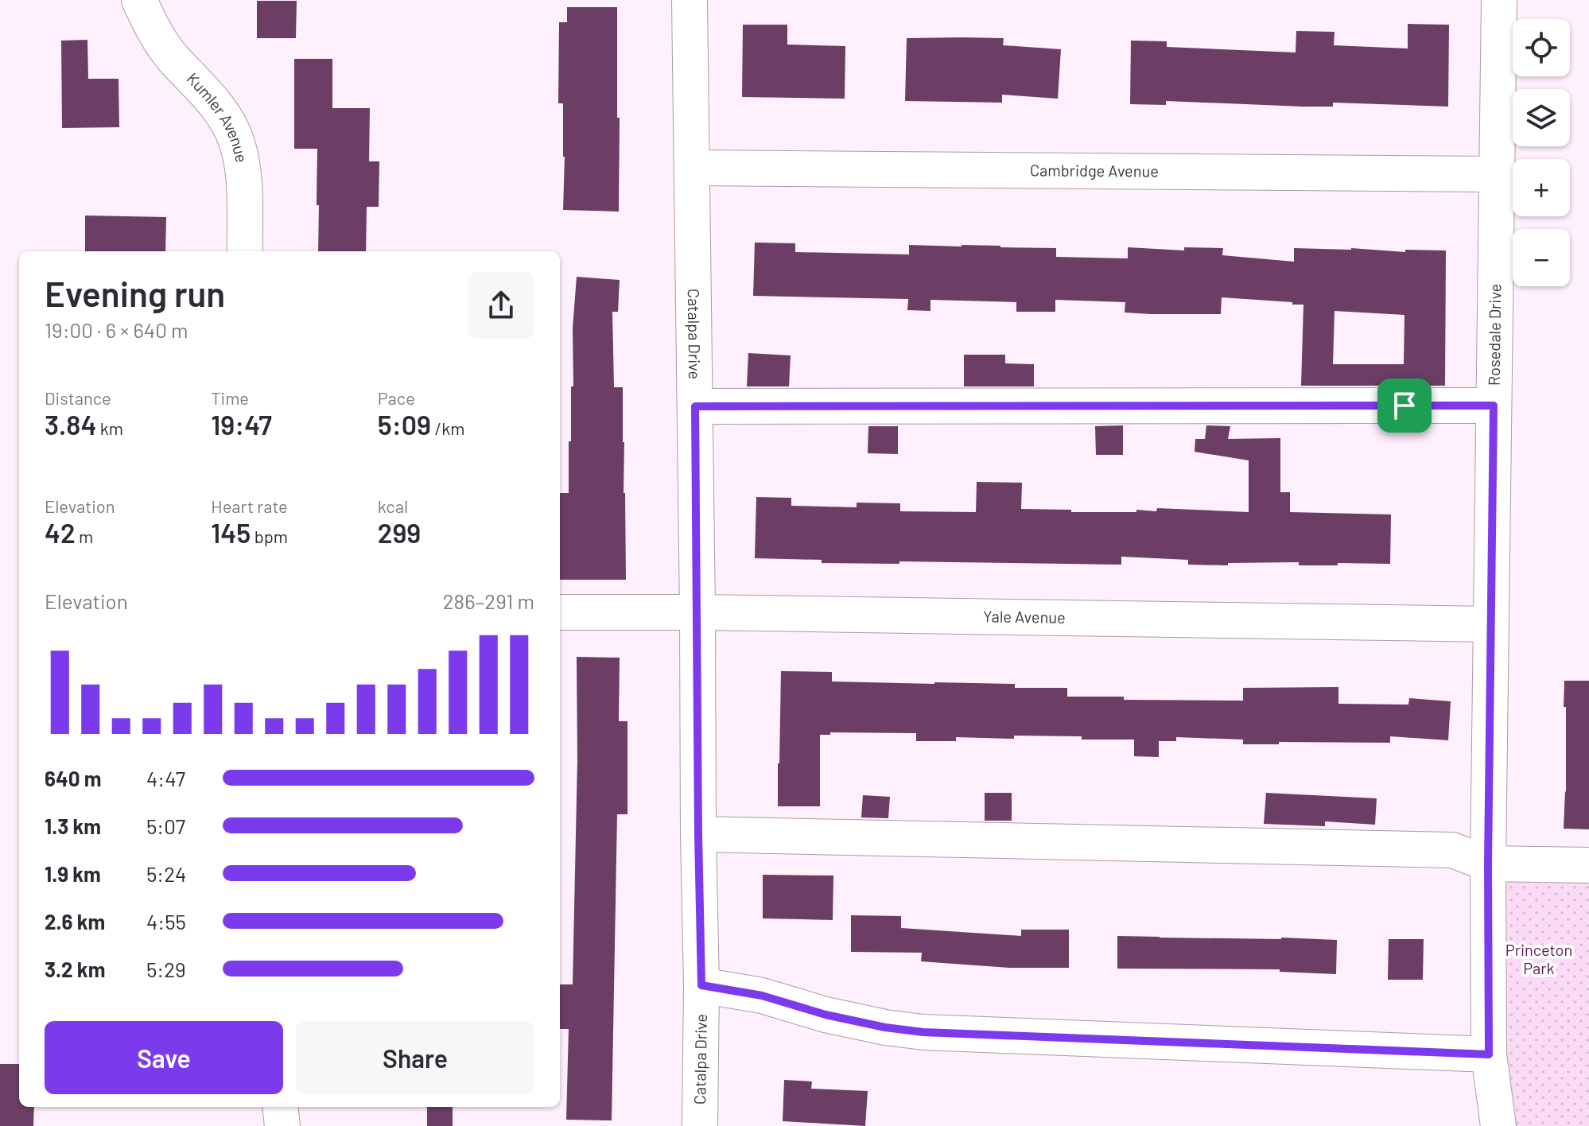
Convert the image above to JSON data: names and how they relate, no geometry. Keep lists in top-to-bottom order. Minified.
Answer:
{"streets":{"street":["Kumler Avenue","Cambridge Avenue","Catalpa Drive","Rosedale Drive","Yale Avenue"]},"crossings":[["Cambridge Avenue","Catalpa Drive"],["Cambridge Avenue","Rosedale Drive"],["Catalpa Drive","Yale Avenue"],["Rosedale Drive","Yale Avenue"]],"parks":["Princeton Park"],"page":{"map_buttons":["+","−"],"heading":["Evening run","19:00 · 6 × 640 m"],"stats":[["Distance","3.84 km"],["Time","19:47"],["Pace","5:09 /km"],["Elevation","42 m"],["Heart rate","145 bpm"],["kcal","299"]],"chart":["Elevation","286–291 m"],"list":[{"name":"640 m","note":"4:47"},{"name":"1.3 km","note":"5:07"},{"name":"1.9 km","note":"5:24"},{"name":"2.6 km","note":"4:55"},{"name":"3.2 km","note":"5:29"}],"buttons":["Save","Share"]}}
